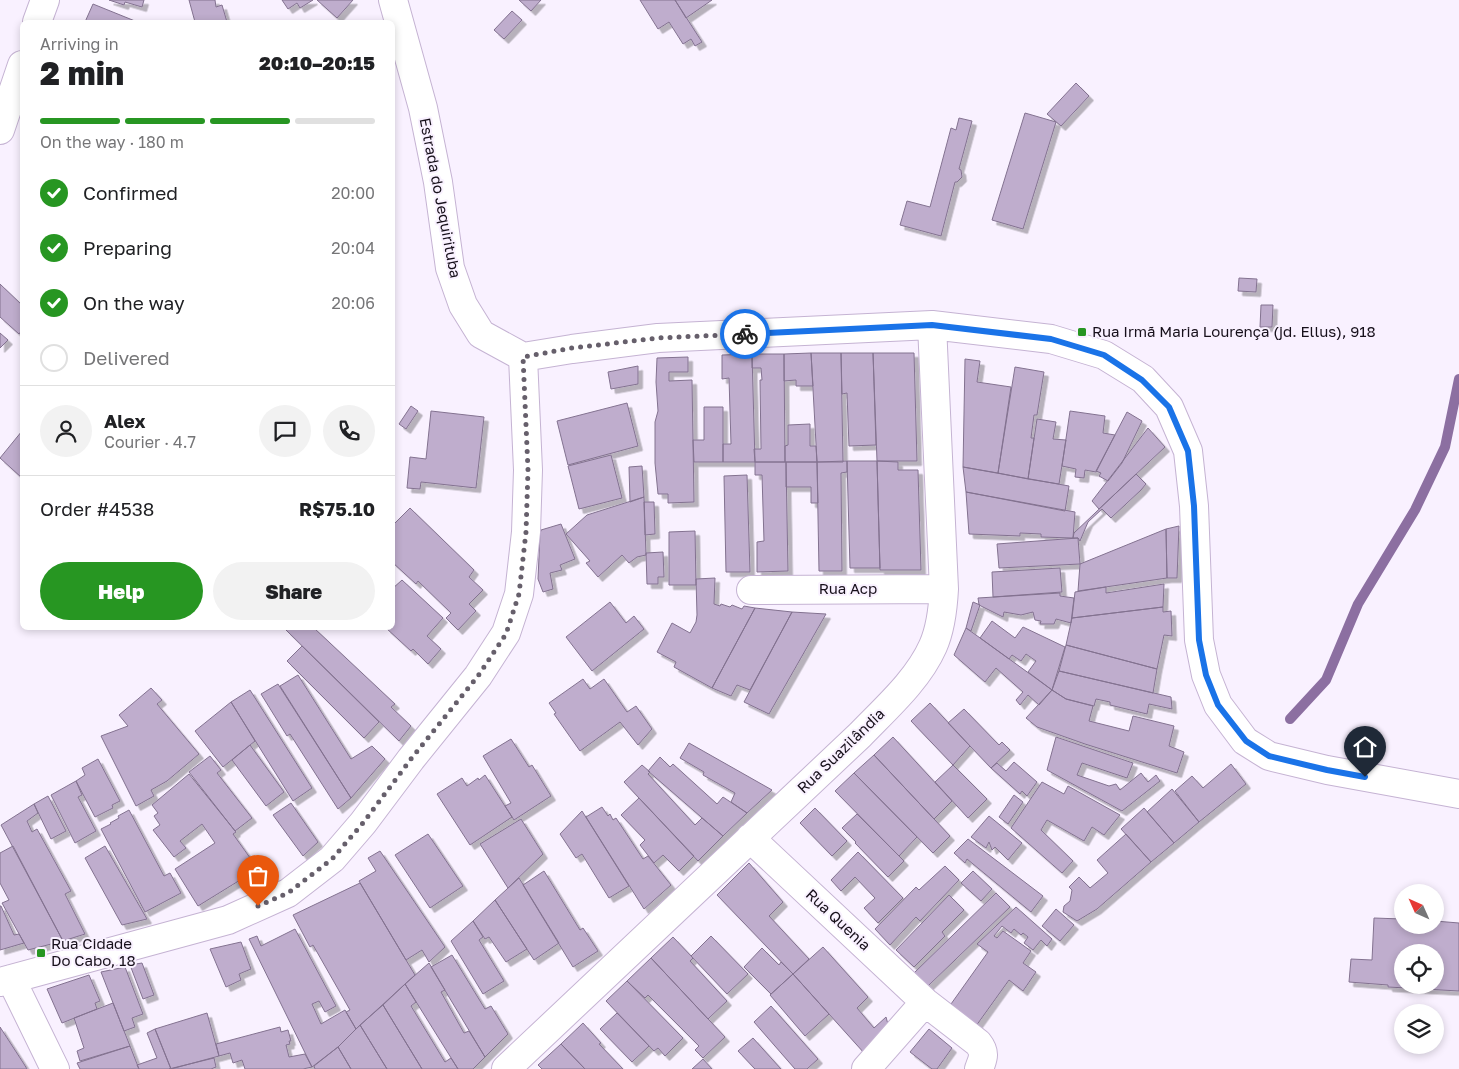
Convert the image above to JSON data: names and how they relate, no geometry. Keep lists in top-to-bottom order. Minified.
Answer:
{"streets":{"street":["Estrada do Jequirituba","Rua Acp","Rua Suazilândia","Rua Quenia"]},"crossings":[["Rua Acp","Rua Suazilândia"],["Rua Suazilândia","Rua Quenia"]],"places":{"transit":["Rua Irmã Maria Lourença (jd. Ellus), 918","Rua Cidade Do Cabo, 18"]},"north":"top left","page":{"heading":["2 min","Arriving in","20:10–20:15"],"panel":["Alex","Courier · 4.7","Order #4538","R$75.10"],"bar":"On the way · 180 m","list":[["Confirmed","20:00"],["Preparing","20:04"],["On the way","20:06"],"Delivered"],"buttons":["Help","Share"]}}
